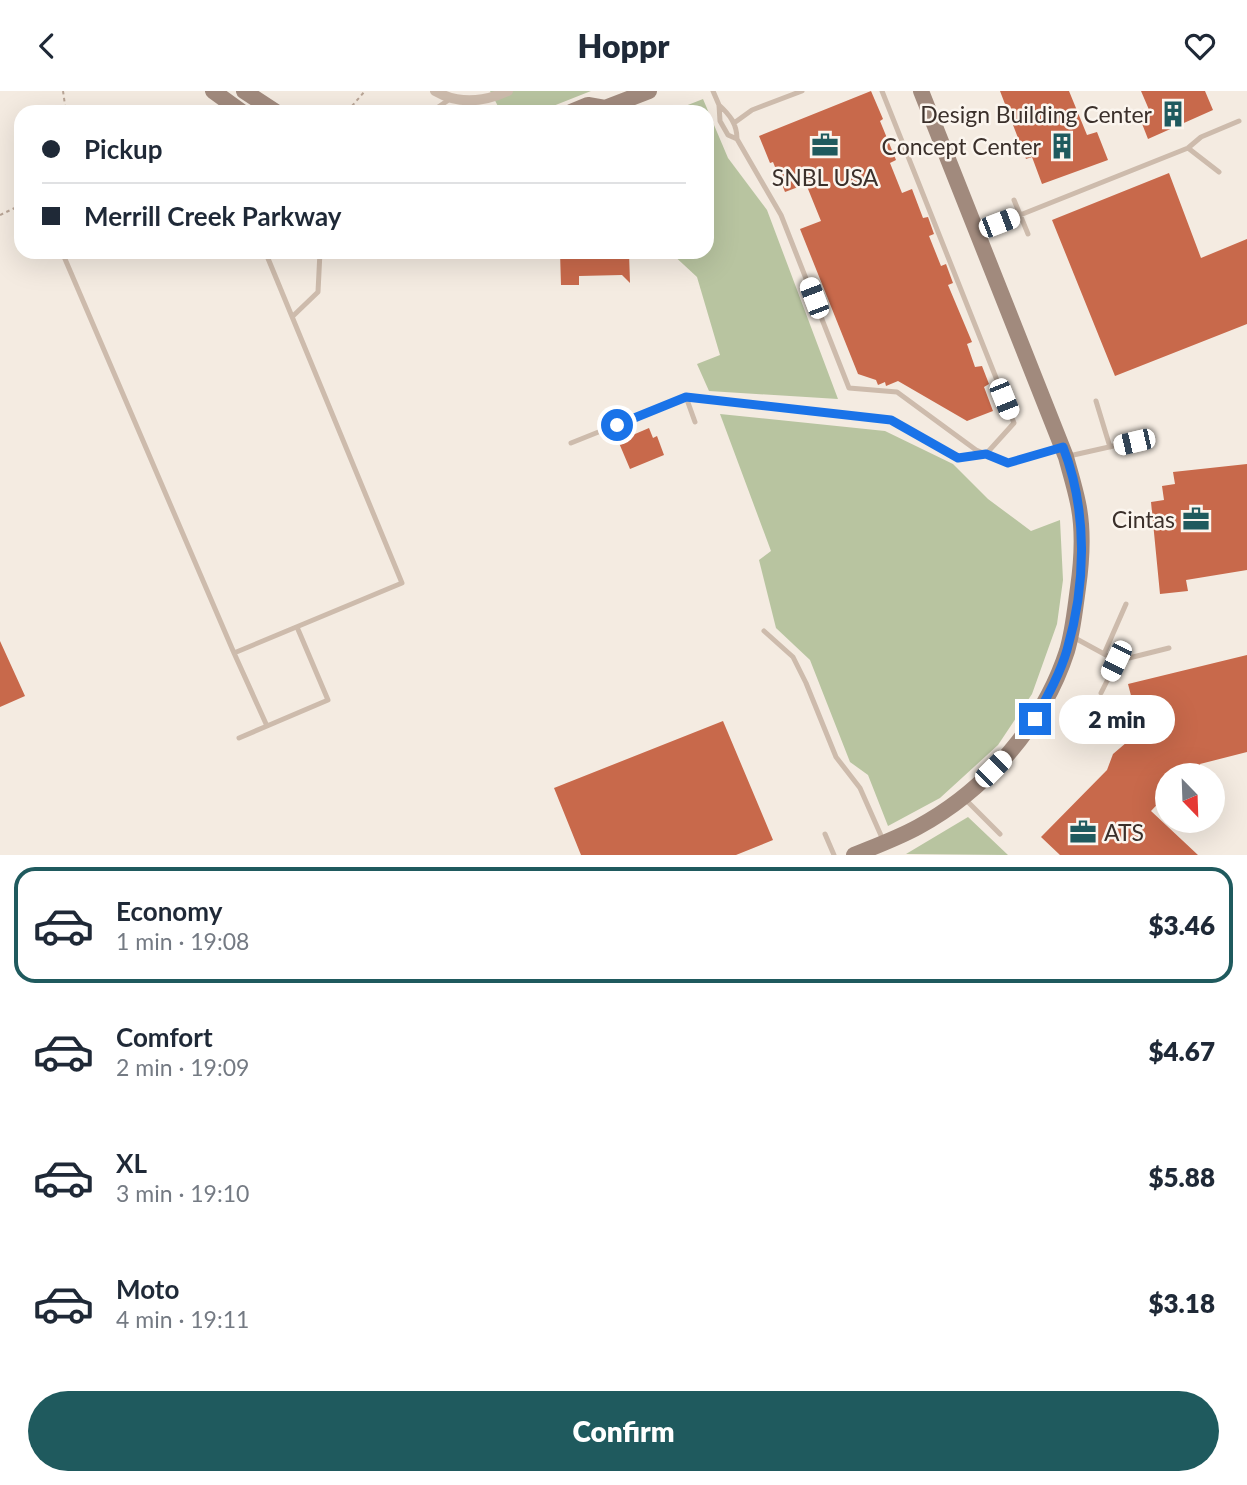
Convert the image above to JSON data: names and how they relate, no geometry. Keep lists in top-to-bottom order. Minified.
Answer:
{"places":{"building":["Design Building Center","Concept Center"],"office":["SNBL USA","Cintas","ATS"]},"north":"bottom right","page":{"header":"Hoppr","banner":["Pickup","Merrill Creek Parkway"],"bubble":"2 min","list":[{"name":"Economy","note":"1 min · 19:08","value":"$3.46"},{"name":"Comfort","note":"2 min · 19:09","value":"$4.67"},{"name":"XL","note":"3 min · 19:10","value":"$5.88"},{"name":"Moto","note":"4 min · 19:11","value":"$3.18"}],"buttons":"Confirm"}}
